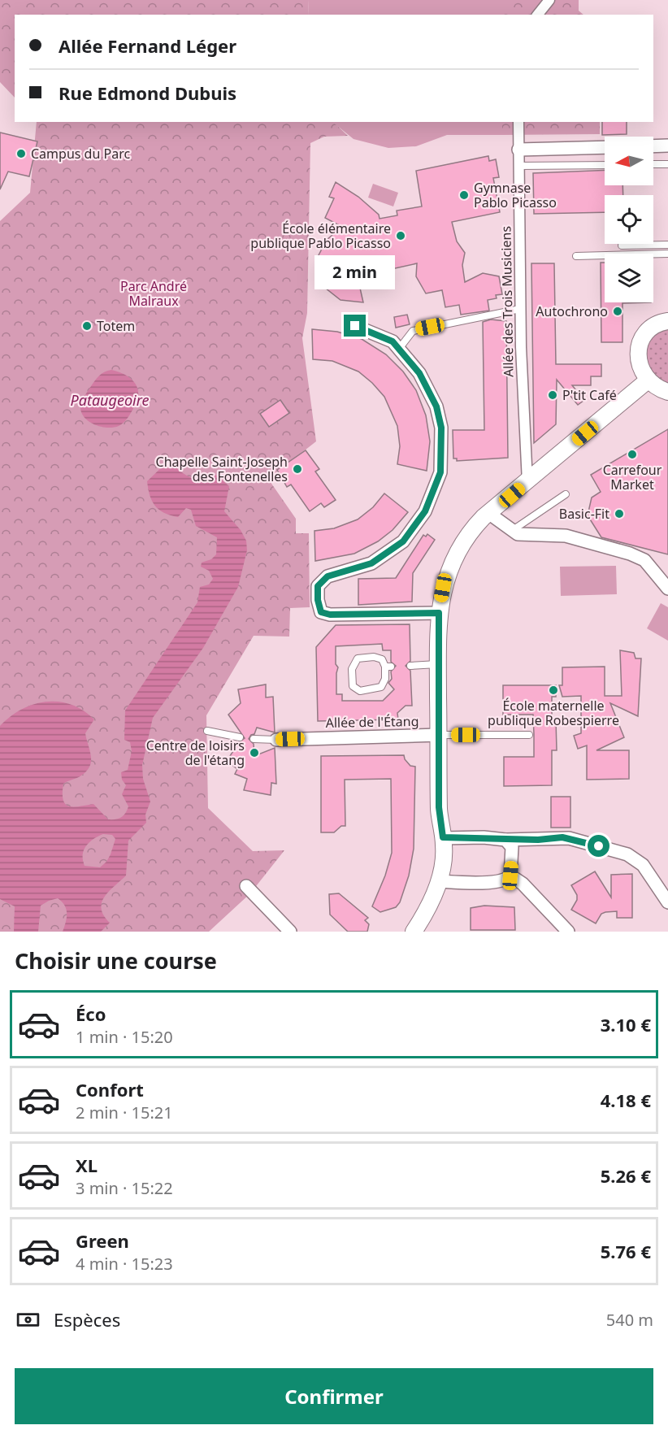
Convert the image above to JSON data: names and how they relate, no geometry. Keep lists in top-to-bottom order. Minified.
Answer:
{"streets":{"street":["Allée des Trois Musiciens","Allée de l'Étang"]},"water":["Pataugeoire"],"parks":["Parc André Malraux"],"places":["Campus du Parc","Gymnase Pablo Picasso","École élémentaire publique Pablo Picasso","Autochrono","Totem","P'tit Café","Carrefour Market","Chapelle Saint-Joseph des Fontenelles","Basic-Fit","École maternelle publique Robespierre","Centre de loisirs de l'étang"],"north":"left","page":{"banner":["Allée Fernand Léger","Rue Edmond Dubuis"],"bubble":"2 min","heading":"Choisir une course","list":[{"name":"Éco","note":"1 min · 15:20","value":"3.10 €"},{"name":"Confort","note":"2 min · 15:21","value":"4.18 €"},{"name":"XL","note":"3 min · 15:22","value":"5.26 €"},{"name":"Green","note":"4 min · 15:23","value":"5.76 €"}],"pay":["Espèces","540 m"],"buttons":"Confirmer"}}
